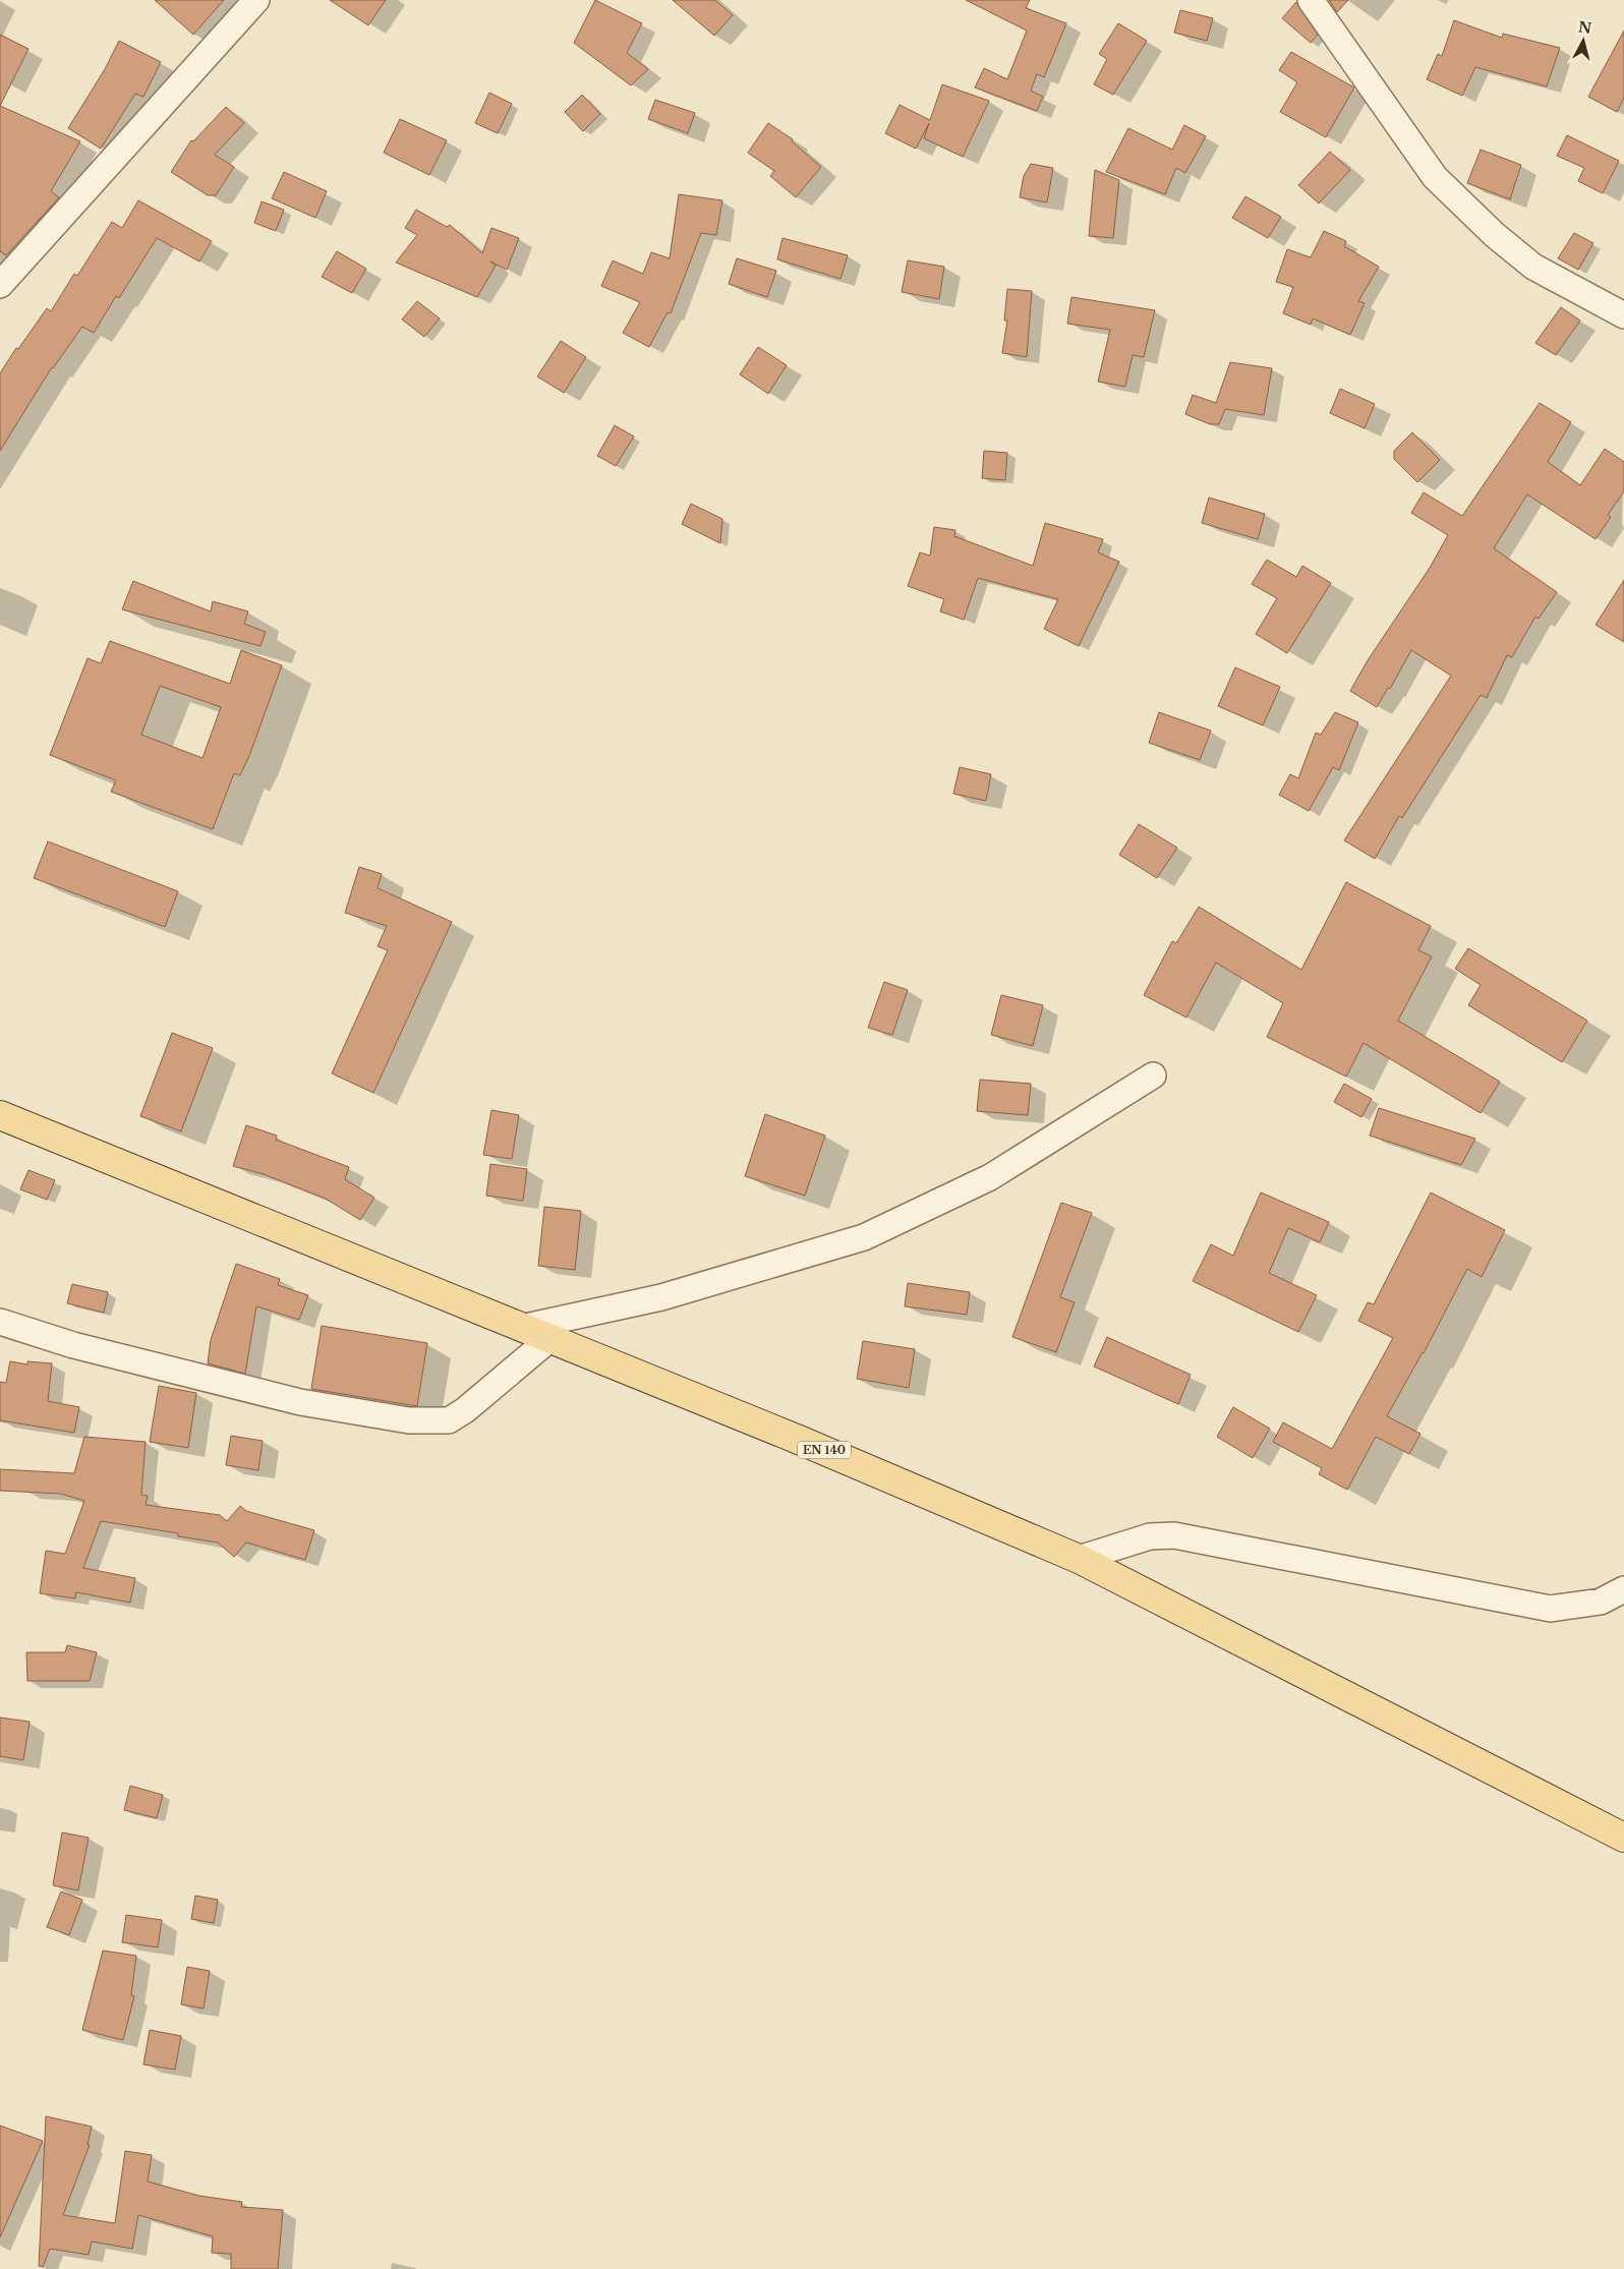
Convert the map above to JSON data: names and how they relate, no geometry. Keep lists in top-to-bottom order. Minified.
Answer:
{"streets":{"main road":["EN 140"]},"north":"top"}
